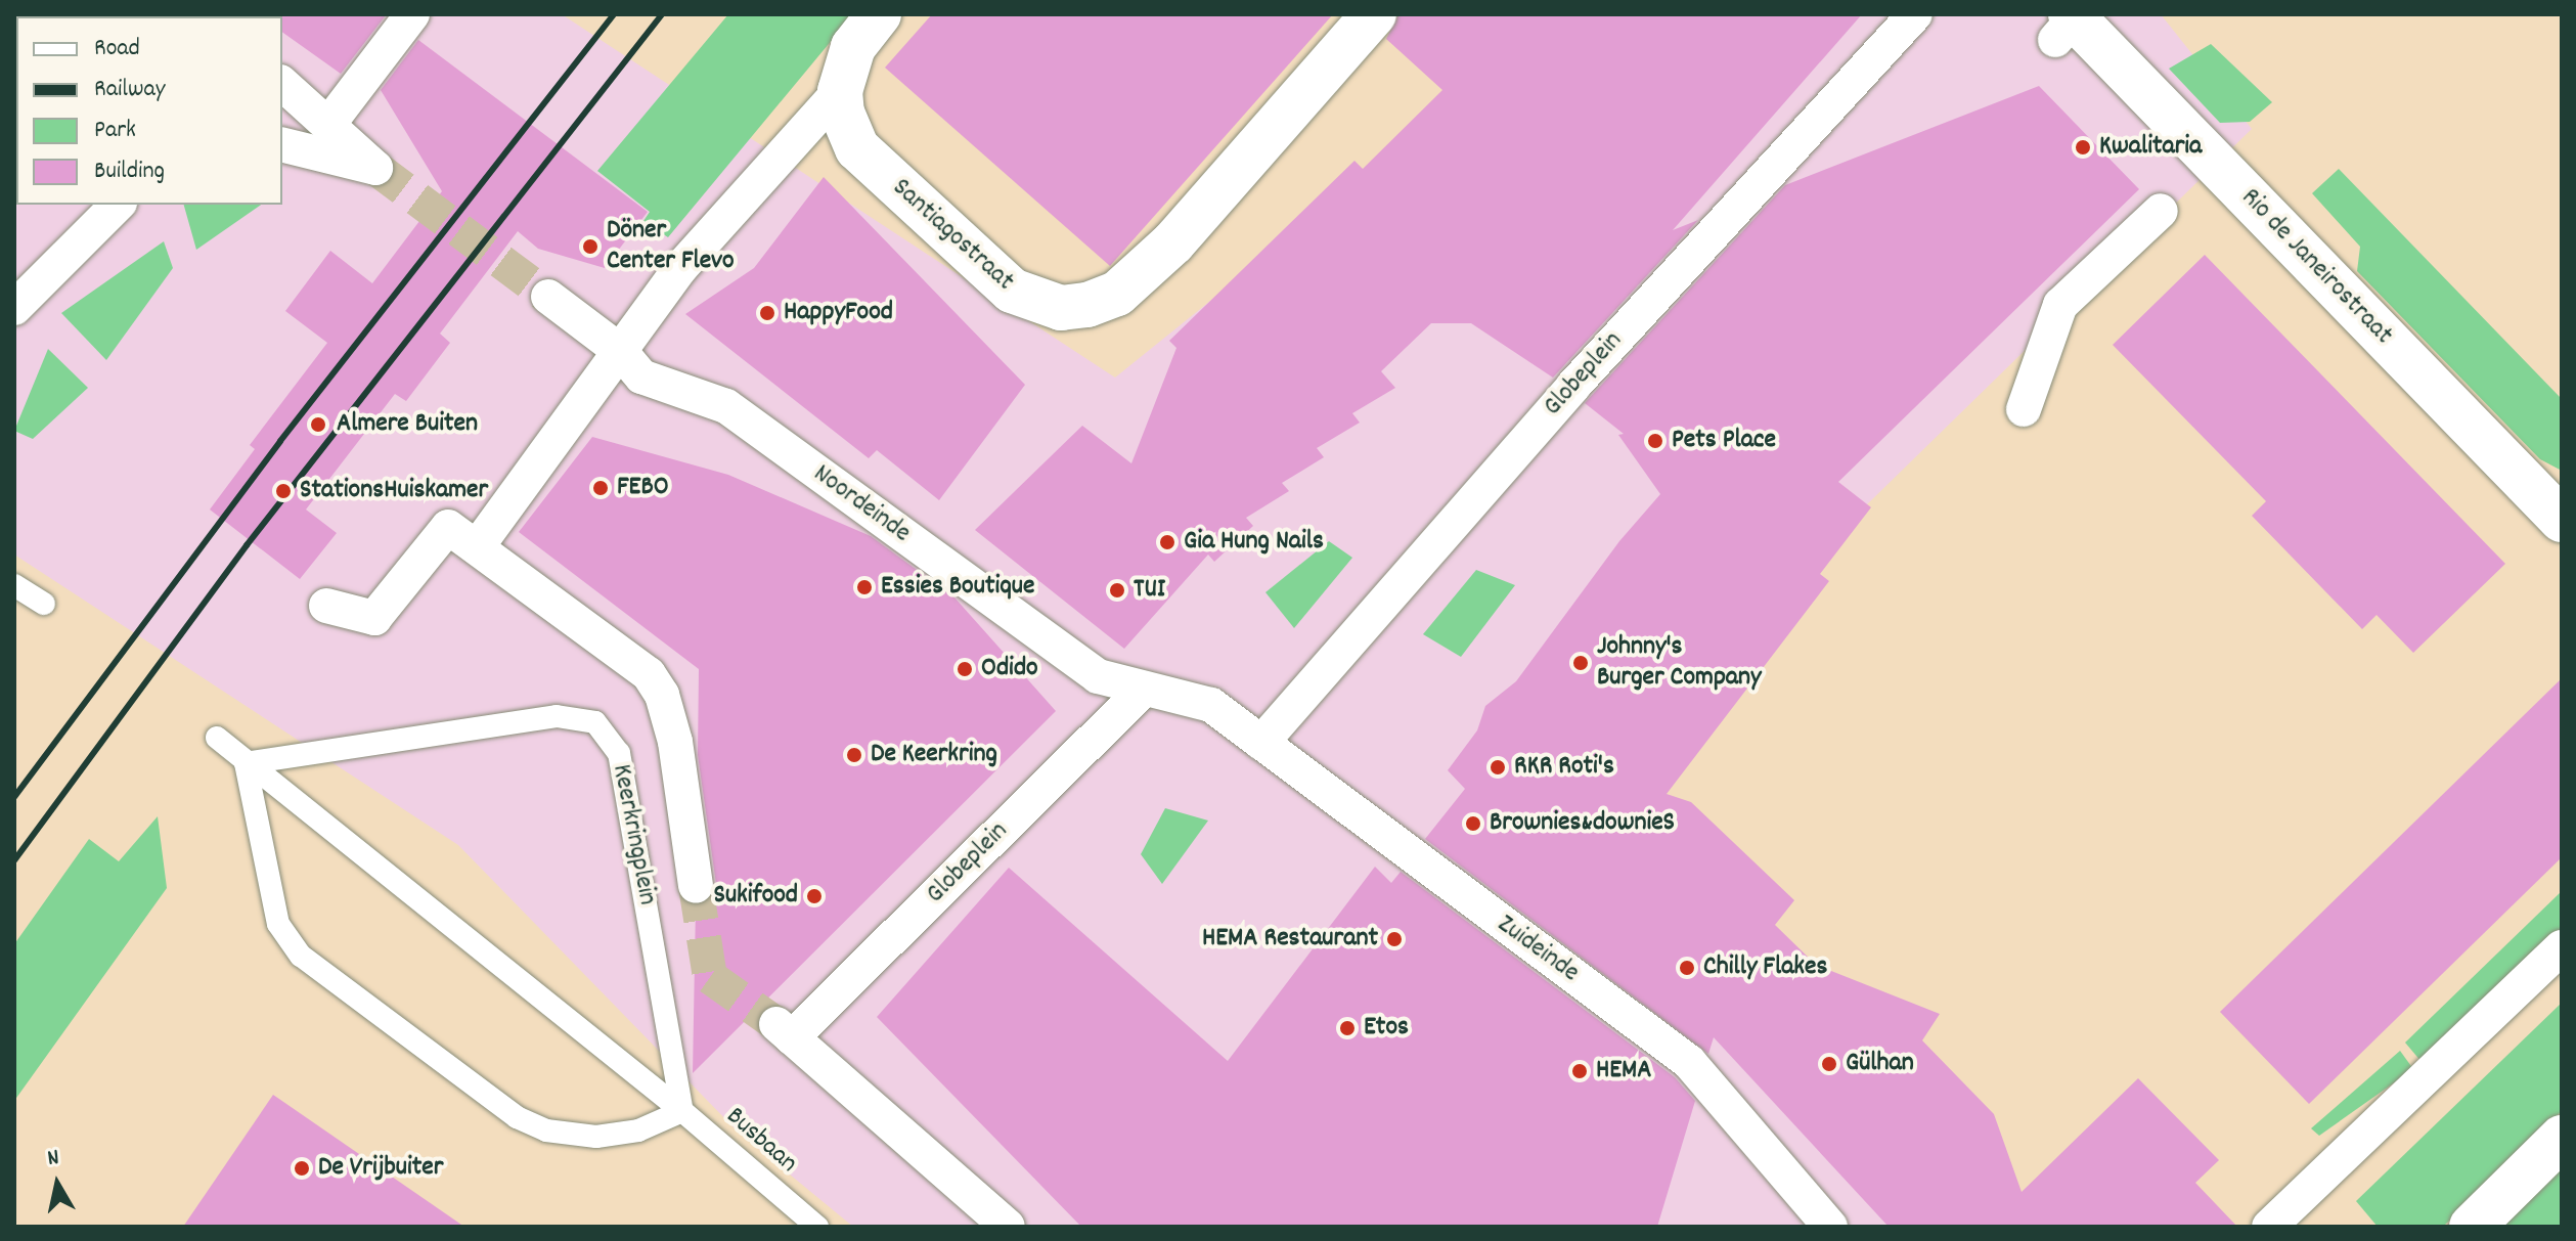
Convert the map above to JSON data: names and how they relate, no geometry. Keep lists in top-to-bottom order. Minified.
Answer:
{"streets":{"street":["Santiagostraat","Rio de Janeirostraat","Globeplein","Noordeinde","Keerkringplein","Zuideinde"],"lane":["Busbaan"]},"crossings":[["Globeplein","Noordeinde"],["Globeplein","Zuideinde"],["Keerkringplein","Busbaan"]],"places":["Kwalitaria","Döner Center Flevo","HappyFood","Almere Buiten","Pets Place","FEBO","StationsHuiskamer","Gia Hung Nails","Essies Boutique","TUI","Johnny's Burger Company","Odido","De Keerkring","RKR Roti's","Brownies&downieS","Sukifood","HEMA Restaurant","Chilly Flakes","Etos","Gülhan","HEMA","De Vrijbuiter"],"legend":["Road","Railway","Park","Building"],"north":"top"}
